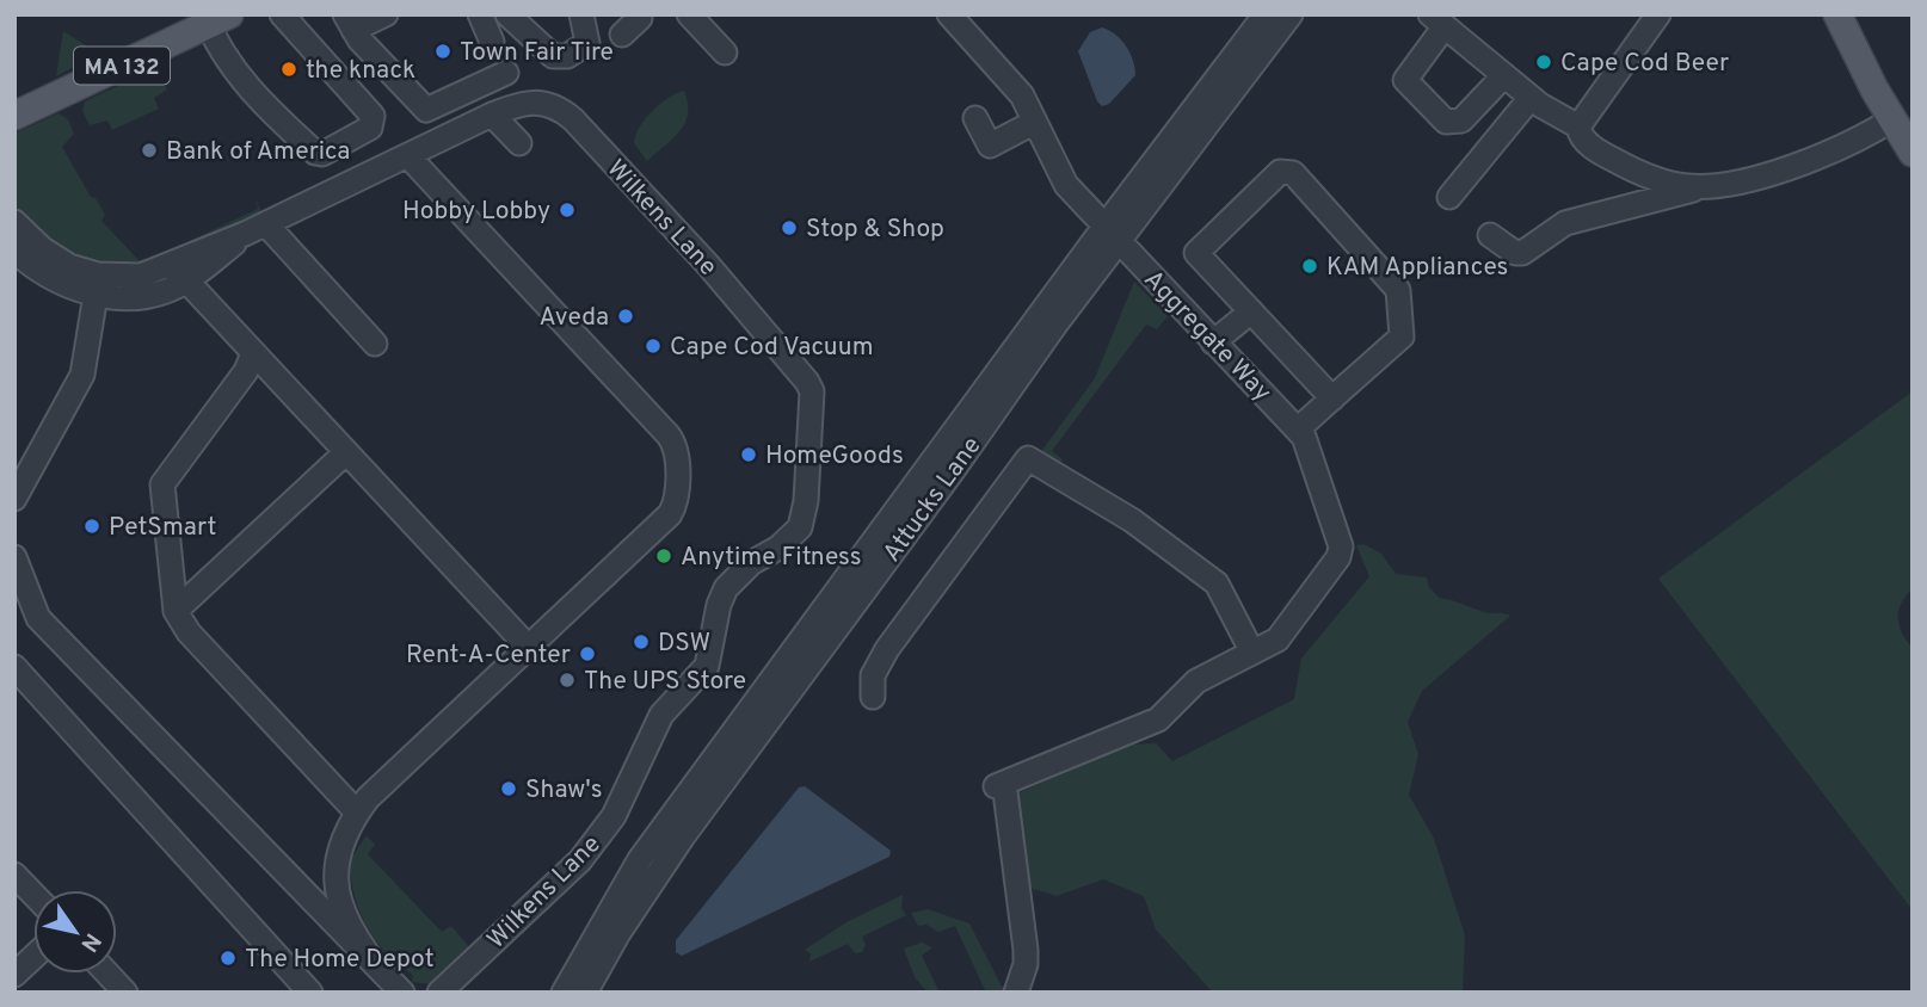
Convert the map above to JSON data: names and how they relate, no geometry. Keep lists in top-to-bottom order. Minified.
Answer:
{"streets":{"main road":["MA 132"],"street":["Wilkens Lane","Aggregate Way","Attucks Lane"]},"crossings":[["Aggregate Way","Attucks Lane"]],"places":["Town Fair Tire","Cape Cod Beer","the knack","Bank of America","Hobby Lobby","Stop & Shop","KAM Appliances","Aveda","Cape Cod Vacuum","HomeGoods","PetSmart","Anytime Fitness","DSW","Rent-A-Center","The UPS Store","Shaw's","The Home Depot"],"north":"bottom right"}
